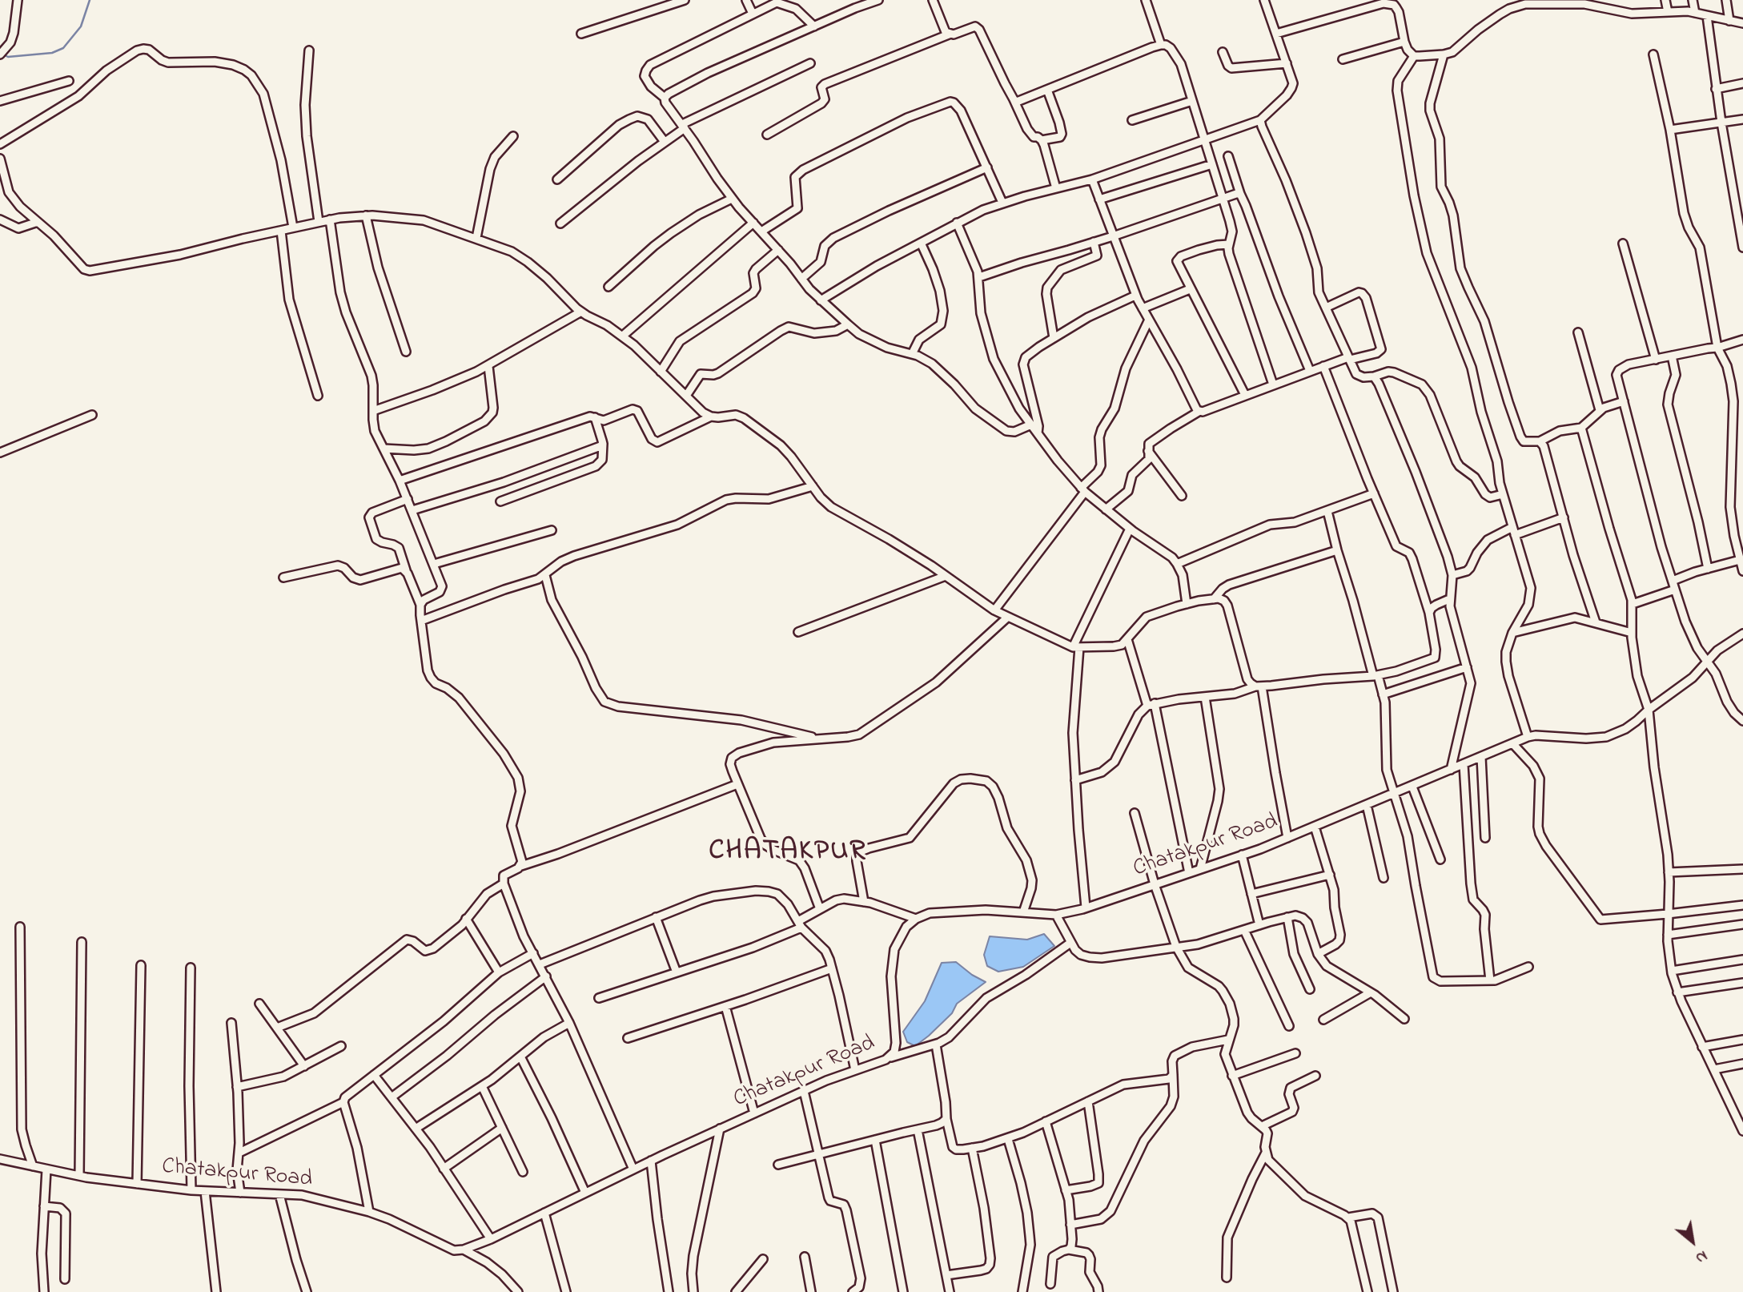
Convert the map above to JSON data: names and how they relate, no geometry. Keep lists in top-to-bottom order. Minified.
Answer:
{"streets":{"street":["Chatakpur Road"]},"districts":["CHATAKPUR"],"north":"bottom right"}
